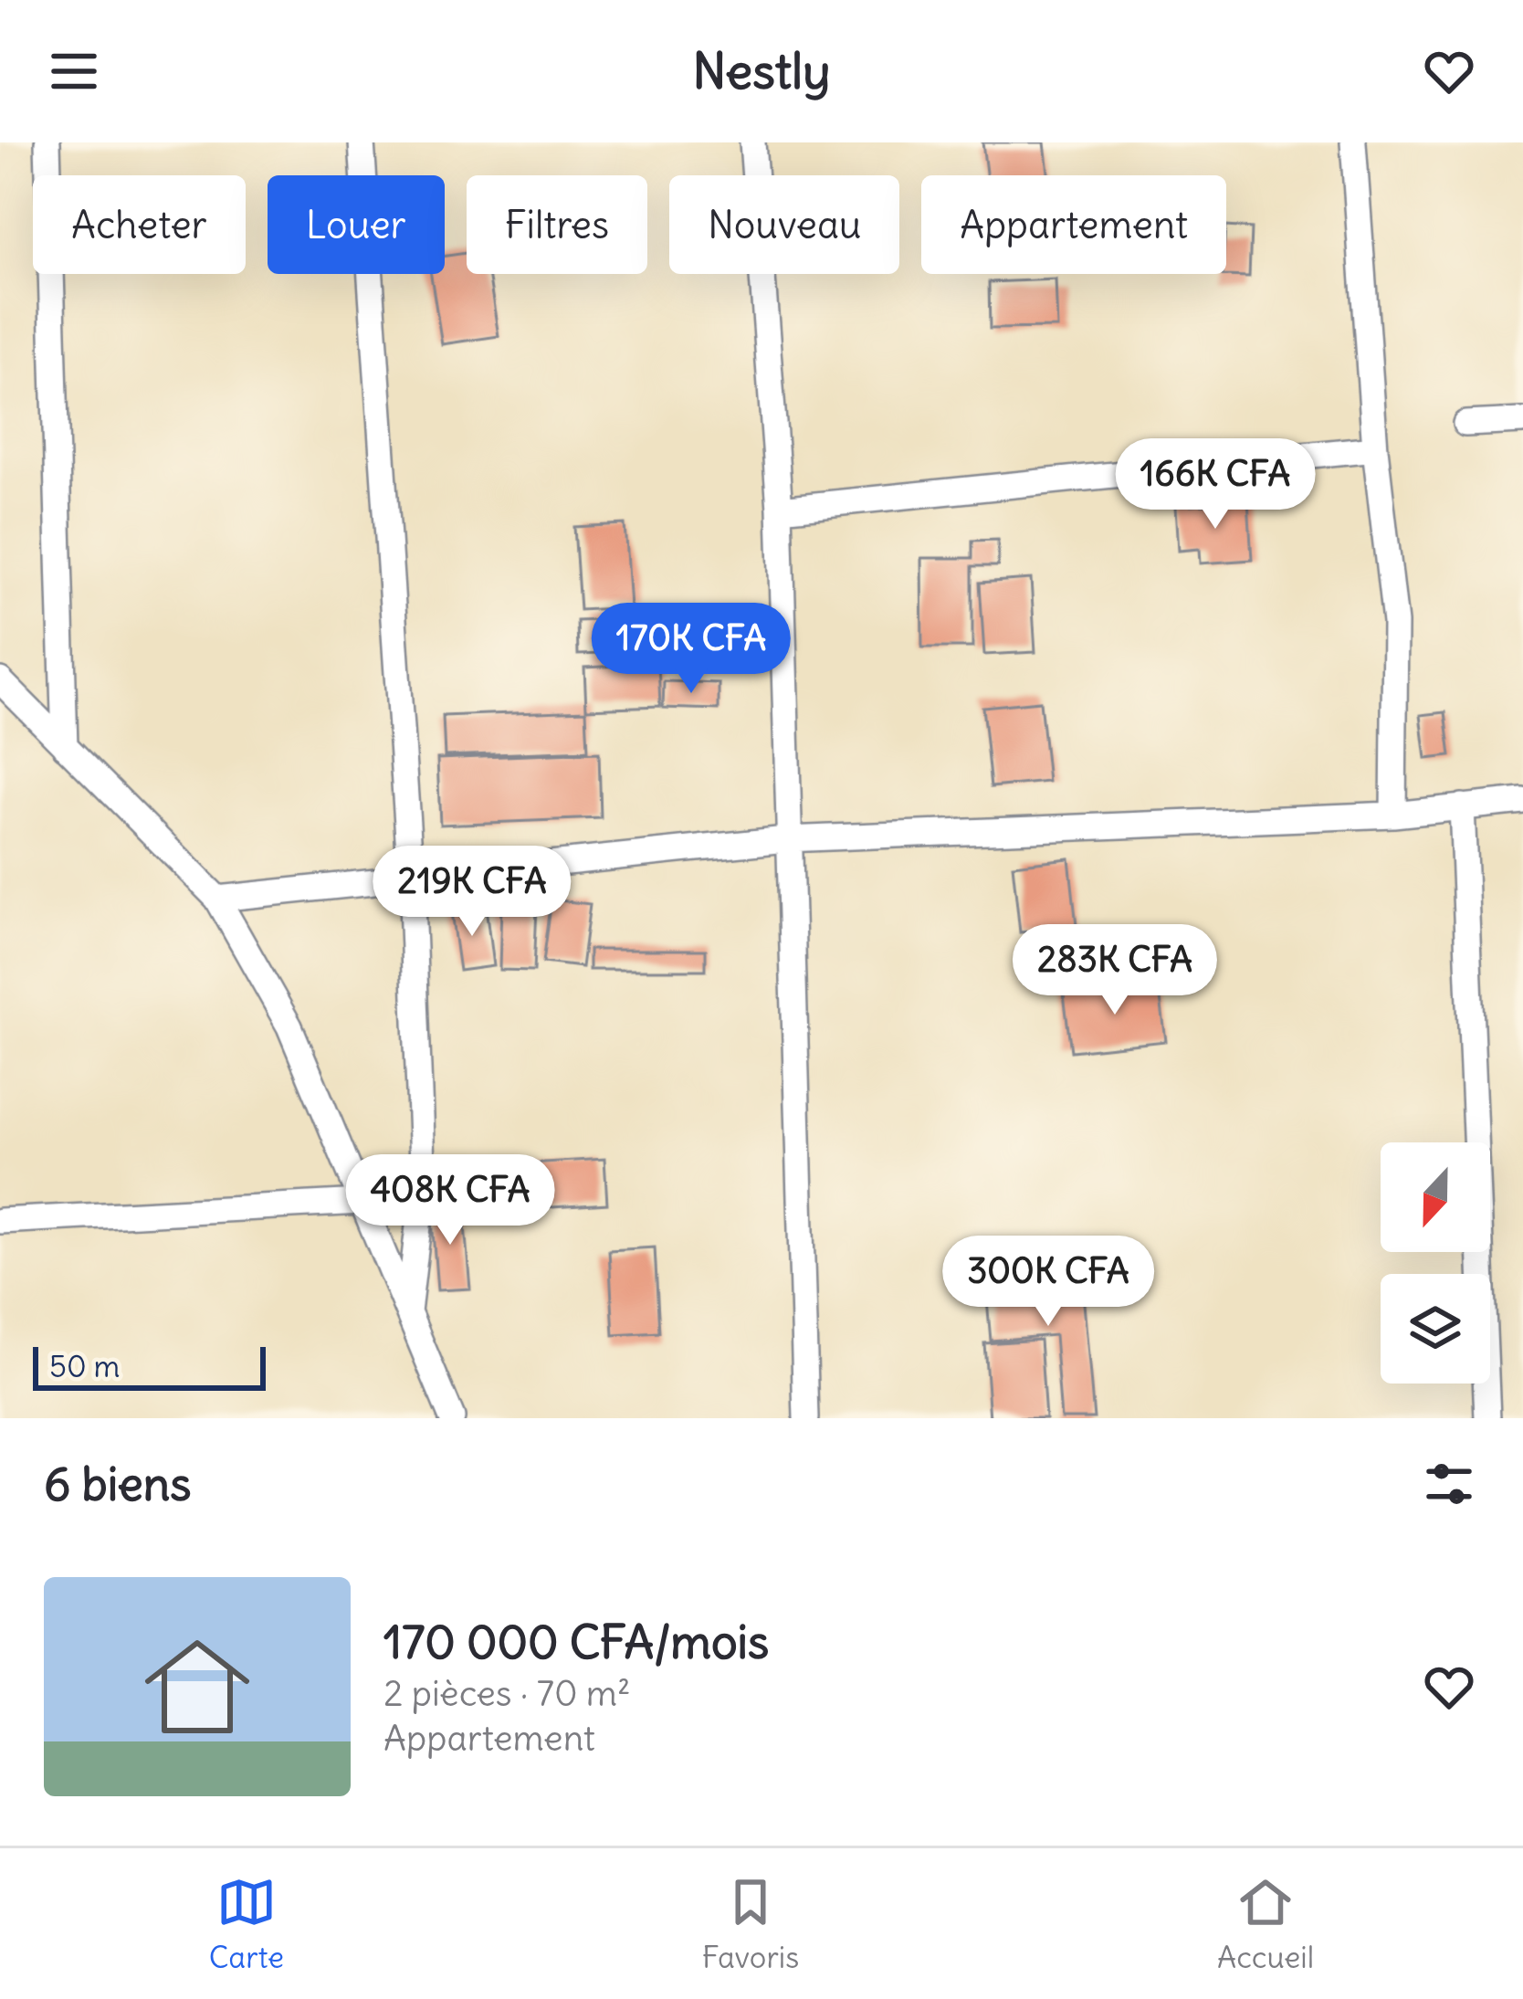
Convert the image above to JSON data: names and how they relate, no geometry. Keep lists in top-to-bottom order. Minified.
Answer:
{"scale_bar":"50 m","north":"bottom","page":{"header":"Nestly","chip":["Acheter","Louer","Filtres","Nouveau","Appartement"],"price":["166K CFA","170K CFA","219K CFA","283K CFA","408K CFA","300K CFA"],"scale":"50 m","heading":"6 biens","list":[{"name":"170 000 CFA/mois","note":"2 pièces · 70 m² · Appartement"}],"tabs":["Carte","Favoris","Accueil"]}}
